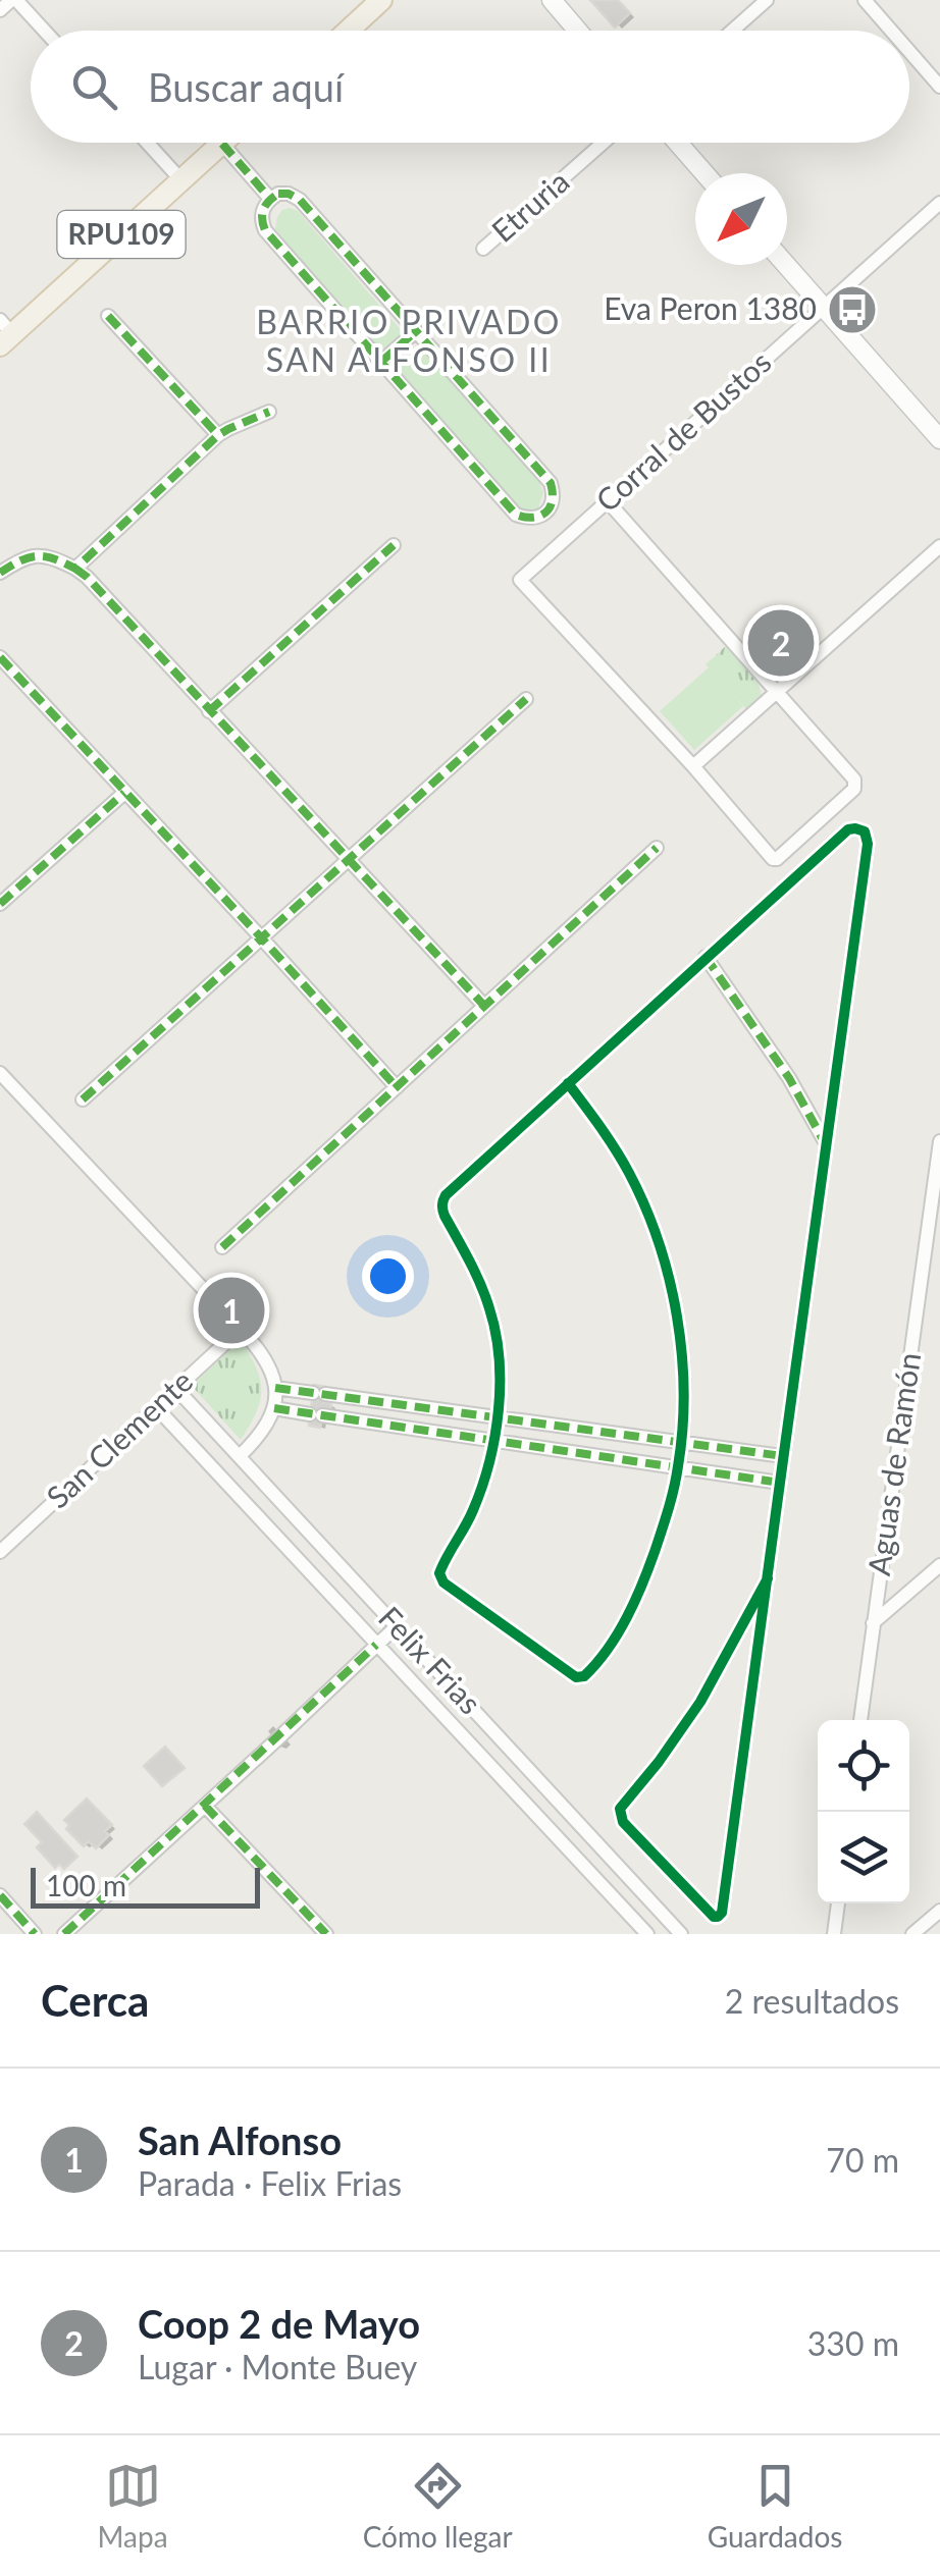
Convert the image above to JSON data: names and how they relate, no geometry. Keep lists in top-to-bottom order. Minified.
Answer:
{"streets":{"main road":["RPU109"],"street":["Etruria","Corral de Bustos","San Clemente","Aguas de Ramón","Felix Frias"]},"crossings":[["San Clemente","Felix Frias"]],"districts":["BARRIO PRIVADO SAN ALFONSO II"],"places":{"bus stop":["Eva Peron 1380"]},"scale_bar":"100 m","north":"bottom left","page":{"search":"Buscar aquí","pins":["2","1"],"scale":"100 m","heading":["Cerca","2 resultados"],"list":[{"mark":"1","name":"San Alfonso","note":"Parada · Felix Frias","value":"70 m"},{"mark":"2","name":"Coop 2 de Mayo","note":"Lugar · Monte Buey","value":"330 m"}],"nav":["Mapa","Cómo llegar","Guardados"]}}
